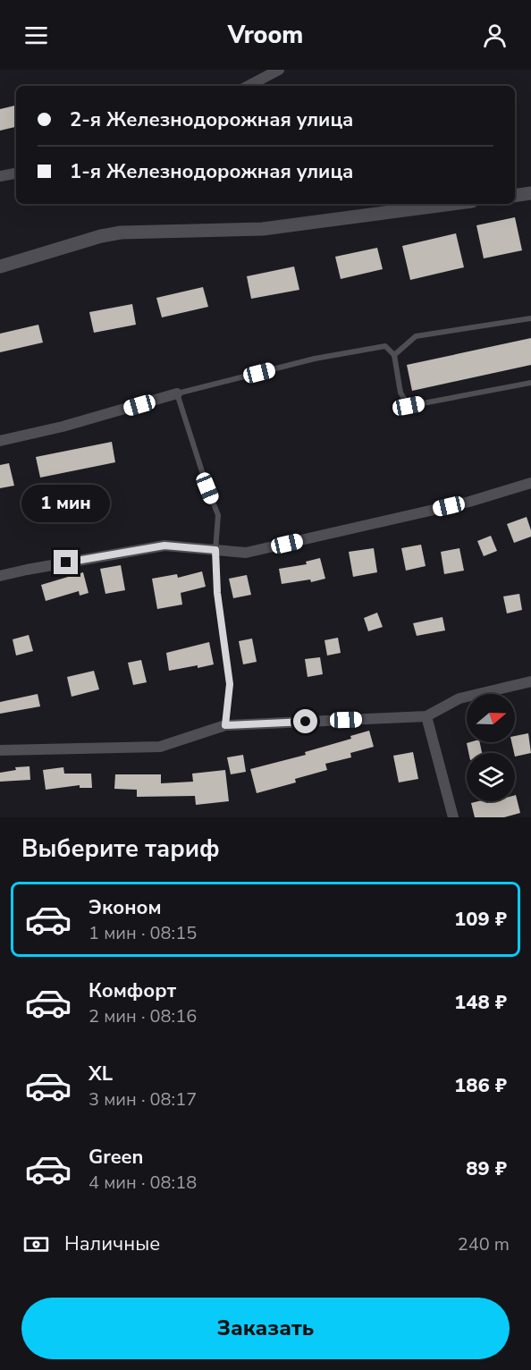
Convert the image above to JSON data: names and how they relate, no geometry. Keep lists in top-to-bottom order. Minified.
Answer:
{"north":"right","page":{"header":"Vroom","banner":["2-я Железнодорожная улица","1-я Железнодорожная улица"],"bubble":"1 мин","heading":"Выберите тариф","list":[{"name":"Эконом","note":"1 мин · 08:15","value":"109 ₽"},{"name":"Комфорт","note":"2 мин · 08:16","value":"148 ₽"},{"name":"XL","note":"3 мин · 08:17","value":"186 ₽"},{"name":"Green","note":"4 мин · 08:18","value":"89 ₽"}],"pay":["Наличные","240 m"],"buttons":"Заказать"}}
